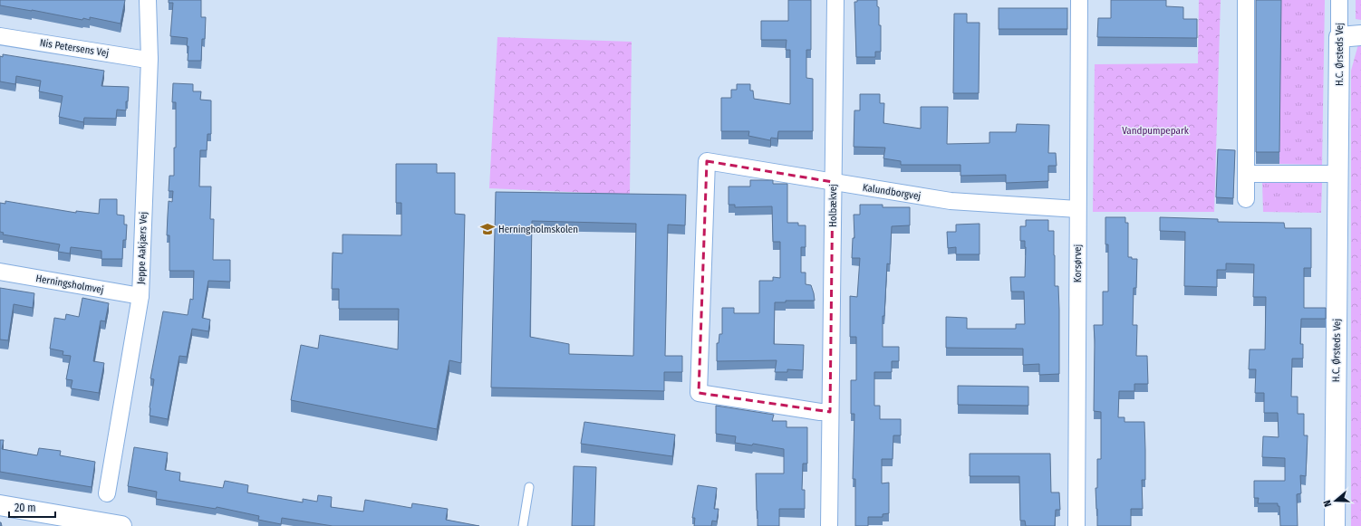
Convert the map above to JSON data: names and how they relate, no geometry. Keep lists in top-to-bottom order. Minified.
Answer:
{"streets":{"street":["Nis Petersens Vej","H.C. Ørsteds Vej","Kalundborgvej","Holbækvej","Jeppe Aakjærs Vej","Korsørvej","Herningsholmvej"]},"crossings":[["Nis Petersens Vej","Jeppe Aakjærs Vej"],["Kalundborgvej","Holbækvej"],["Kalundborgvej","Korsørvej"],["Jeppe Aakjærs Vej","Herningsholmvej"]],"parks":["Vandpumpepark"],"places":{"school or university":["Herningholmskolen"]},"scale_bar":"20 m","north":"left"}
